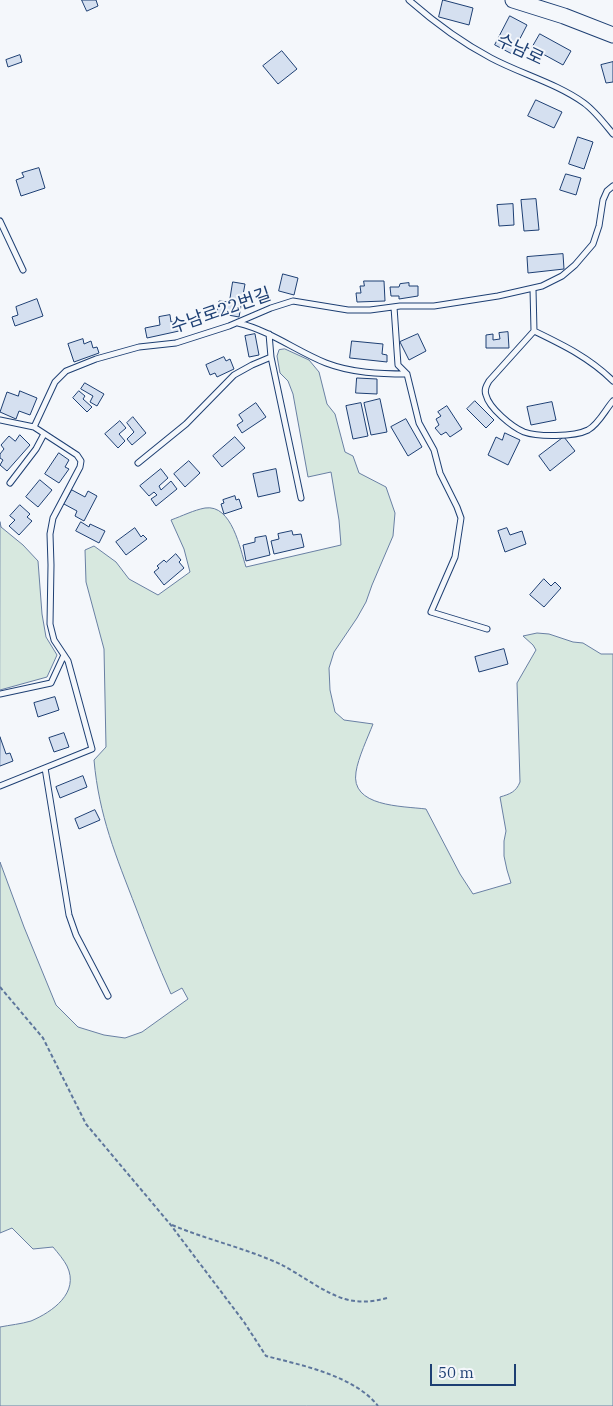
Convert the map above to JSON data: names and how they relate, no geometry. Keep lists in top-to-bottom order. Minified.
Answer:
{"streets":{"lane":["수남로","수남로22번길"]},"scale_bar":"50 m"}
